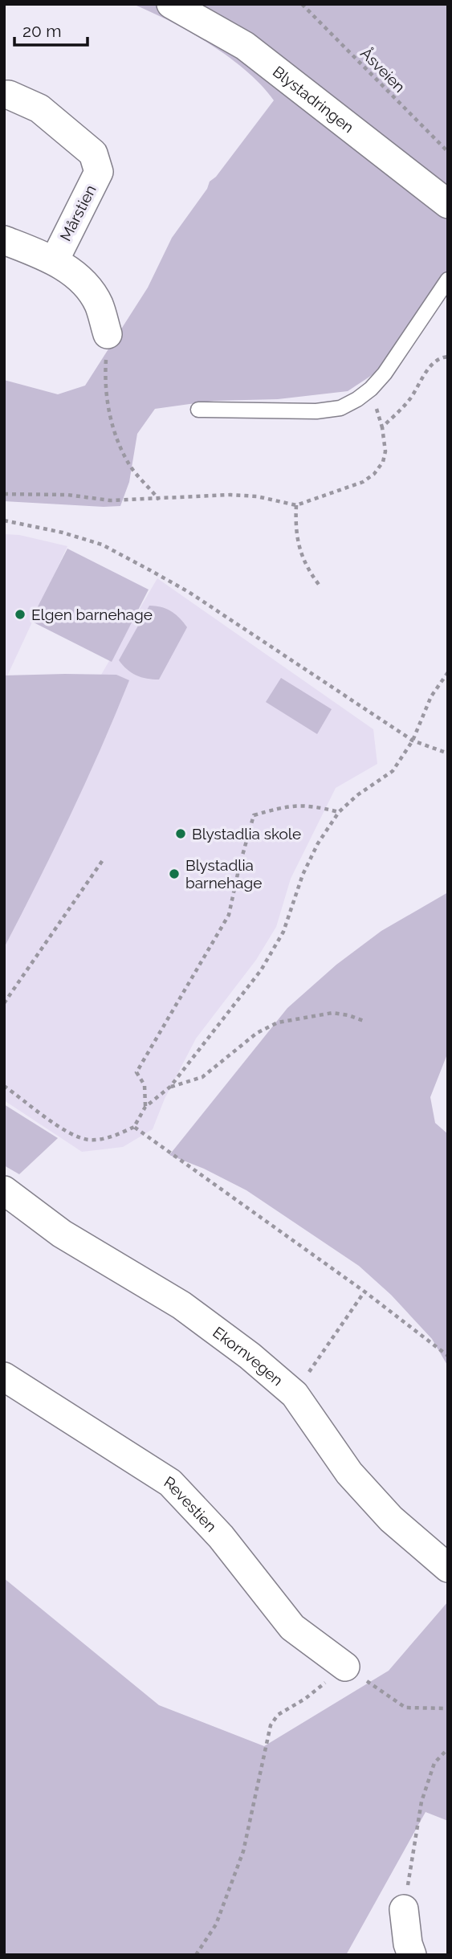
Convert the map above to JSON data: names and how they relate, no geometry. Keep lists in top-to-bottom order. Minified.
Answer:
{"streets":{"street":["Blystadringen","Mårstien","Ekornvegen","Revestien"],"path":["Åsveien"]},"places":["Elgen barnehage","Blystadlia skole","Blystadlia barnehage"],"scale_bar":"20 m"}
